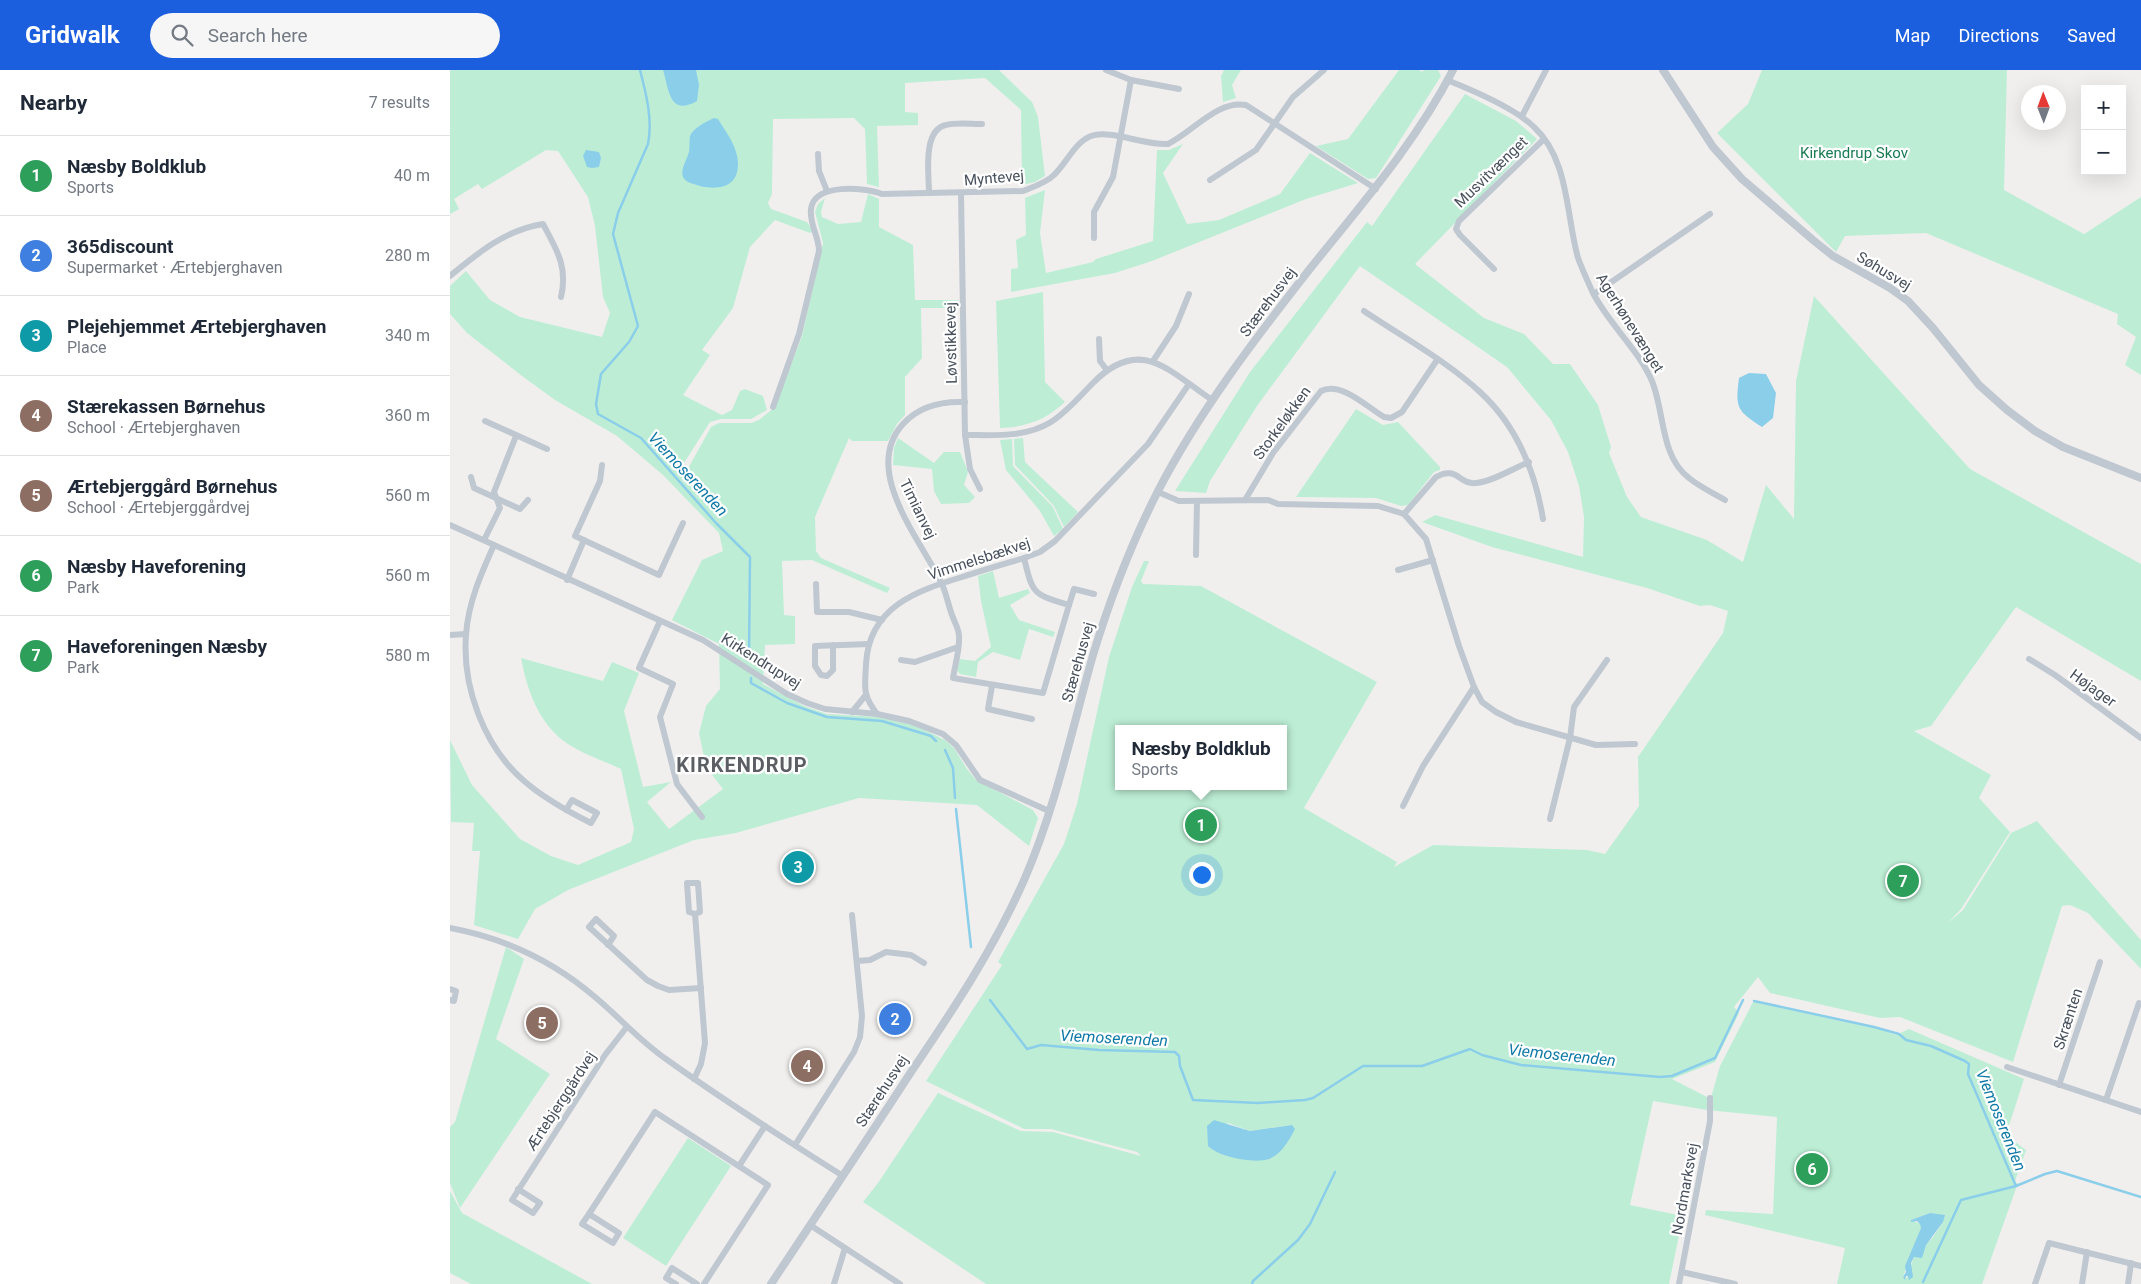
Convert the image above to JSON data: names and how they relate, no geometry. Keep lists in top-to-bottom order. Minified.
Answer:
{"streets":{"street":["Musvitvænget","Myntevej","Søhusvej","Stærehusvej","Agerhønevænget","Løvstikkevej","Storkeløkken","Timianvej","Vimmelsbækvej","Kirkendrupvej","Højager","Skrænten","Ærtebjerggårdvej","Nordmarksvej"]},"crossings":[["Musvitvænget","Agerhønevænget"],["Myntevej","Stærehusvej"],["Myntevej","Løvstikkevej"],["Stærehusvej","Agerhønevænget"],["Stærehusvej","Kirkendrupvej"],["Løvstikkevej","Timianvej"],["Timianvej","Vimmelsbækvej"]],"districts":["KIRKENDRUP"],"water":["Viemoserenden"],"parks":["Kirkendrup Skov"],"north":"top","page":{"header":"Gridwalk","search":"Search here","nav":["Map","Directions","Saved"],"heading":["Nearby","7 results"],"map_buttons":["+","−"],"list":[{"mark":"1","name":"Næsby Boldklub","note":"Sports","value":"40 m"},{"mark":"2","name":"365discount","note":"Supermarket · Ærtebjerghaven","value":"280 m"},{"mark":"3","name":"Plejehjemmet Ærtebjerghaven","note":"Place","value":"340 m"},{"mark":"4","name":"Stærekassen Børnehus","note":"School · Ærtebjerghaven","value":"360 m"},{"mark":"5","name":"Ærtebjerggård Børnehus","note":"School · Ærtebjerggårdvej","value":"560 m"},{"mark":"6","name":"Næsby Haveforening","note":"Park","value":"560 m"},{"mark":"7","name":"Haveforeningen Næsby","note":"Park","value":"580 m"}],"popup":["Næsby Boldklub","Sports"],"pins":["1","3","7","2","5","4","6"]}}
